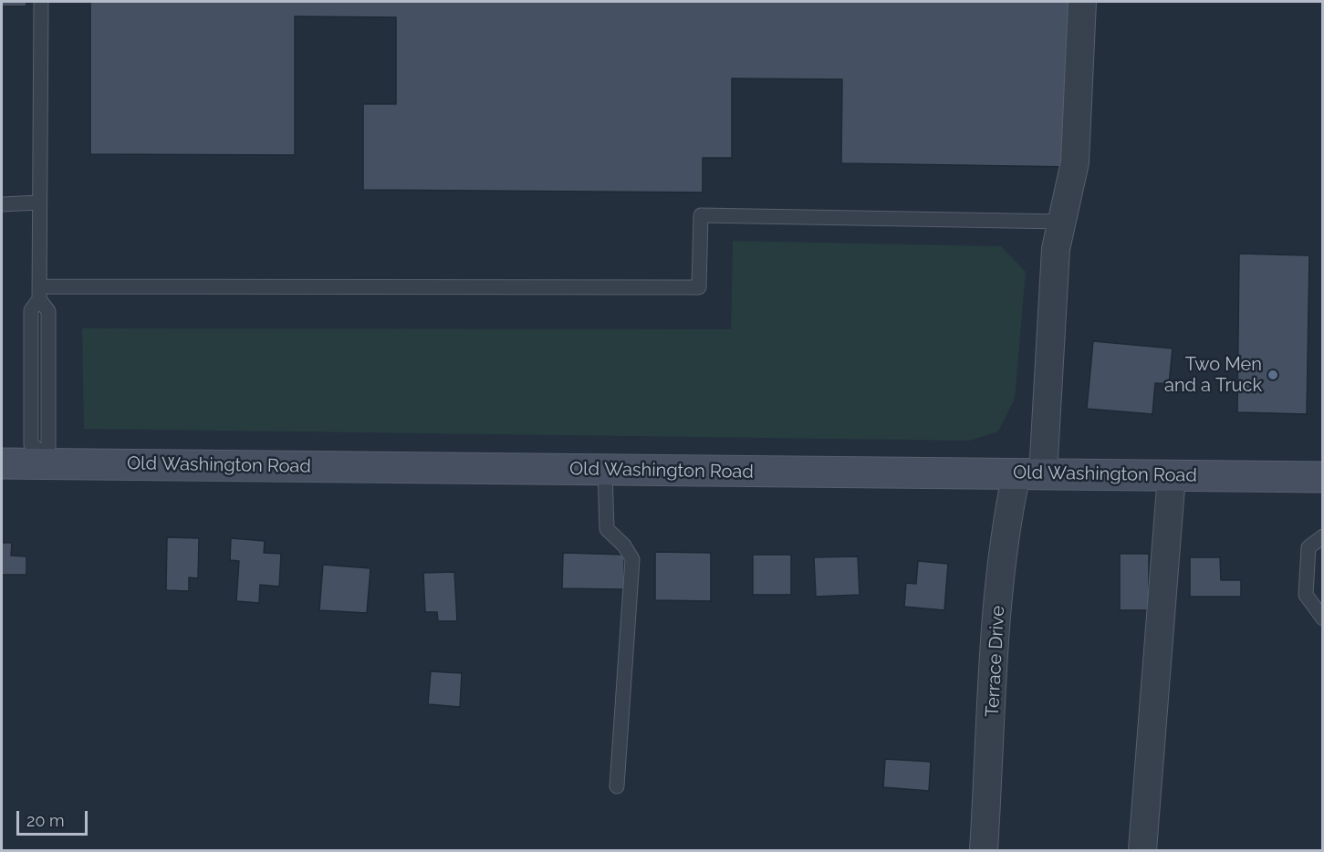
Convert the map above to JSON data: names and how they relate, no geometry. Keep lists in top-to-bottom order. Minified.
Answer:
{"streets":{"main road":["Old Washington Road"],"street":["Terrace Drive"]},"crossings":[["Old Washington Road","Terrace Drive"]],"places":["Two Men and a Truck"],"scale_bar":"20 m"}
